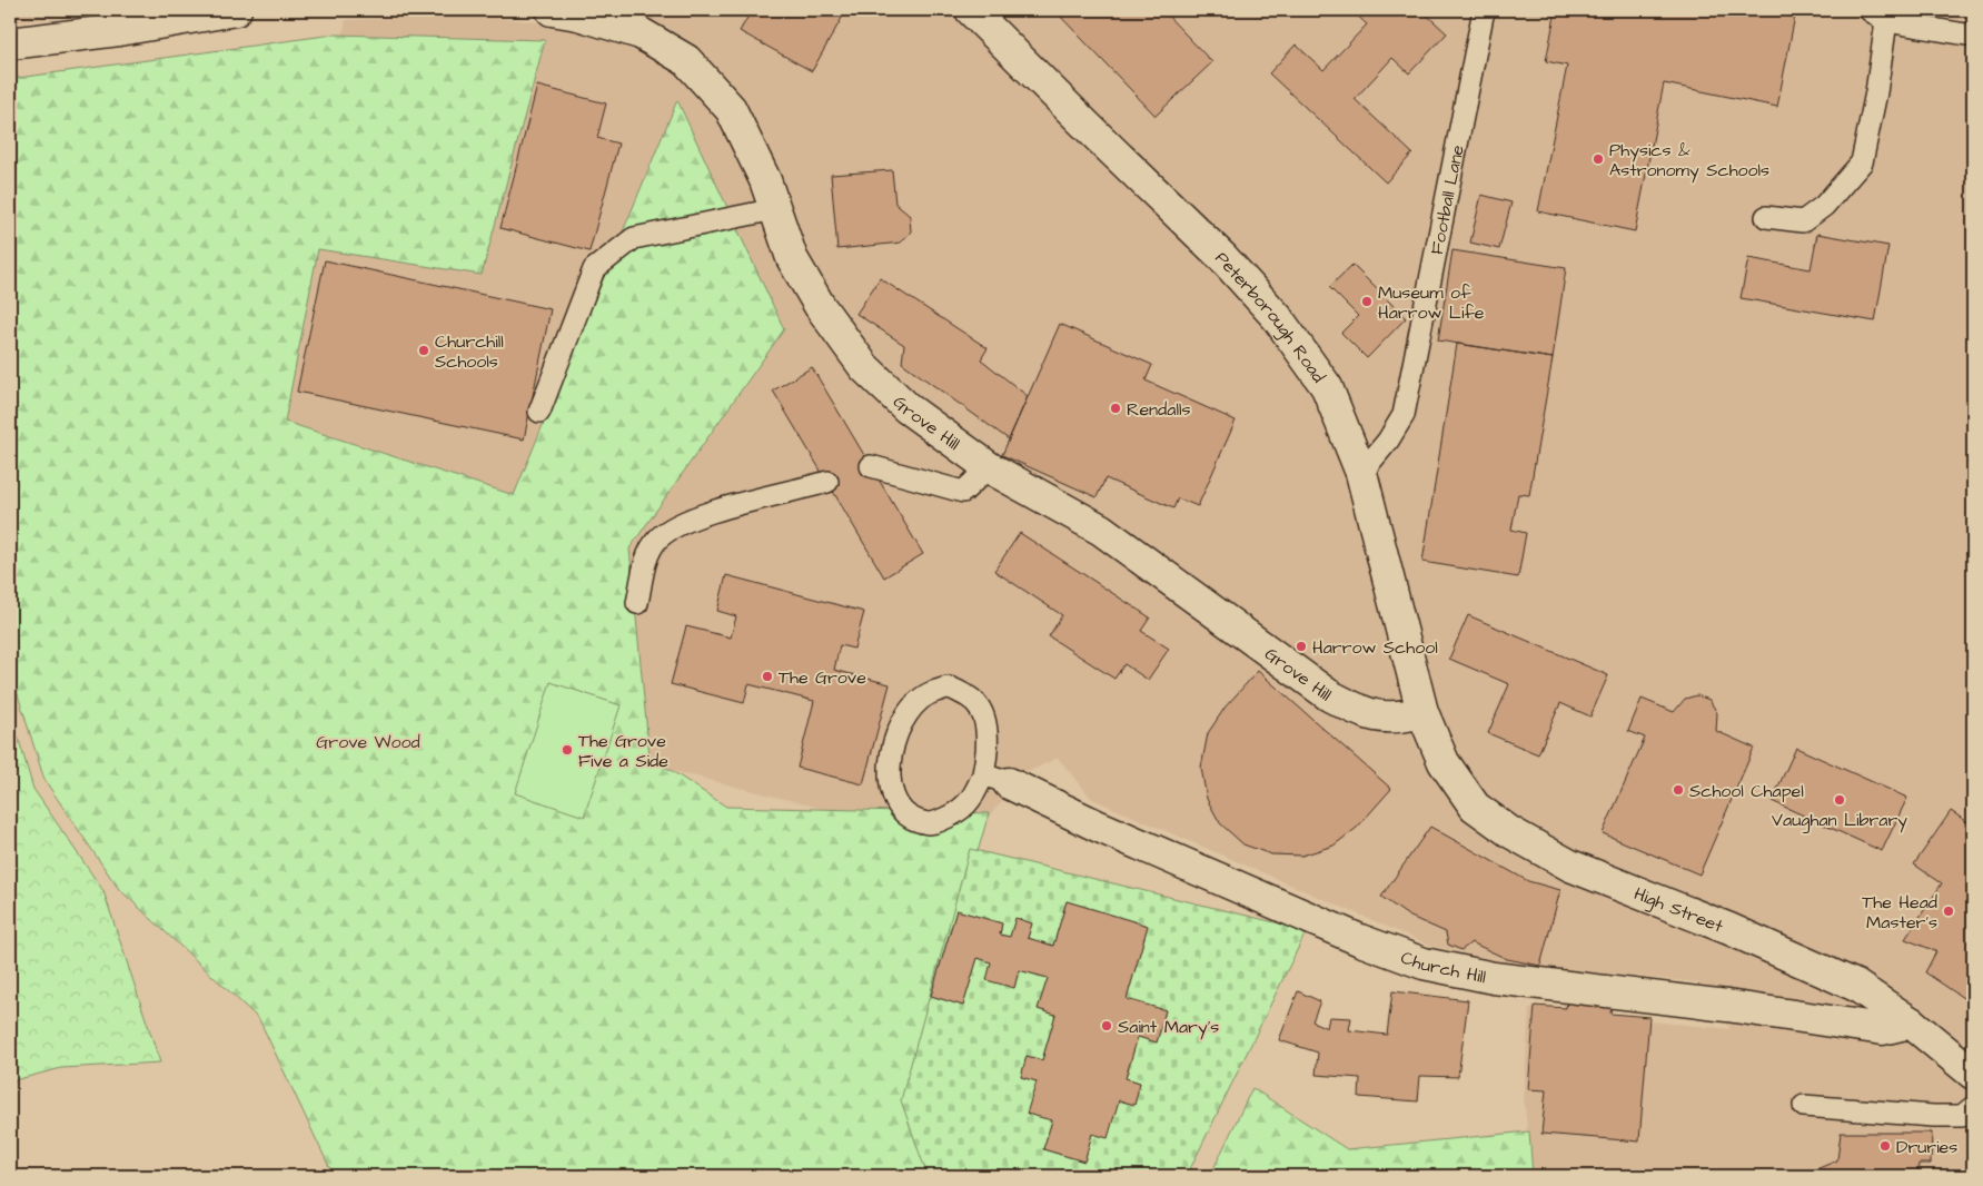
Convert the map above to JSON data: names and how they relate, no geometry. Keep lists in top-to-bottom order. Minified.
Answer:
{"streets":{"street":["Peterborough Road","Grove Hill","High Street","Church Hill"],"lane":["Football Lane"]},"crossings":[["Football Lane","Peterborough Road"],["Peterborough Road","Grove Hill"],["Peterborough Road","High Street"],["Grove Hill","High Street"],["High Street","Church Hill"]],"parks":["Grove Wood"],"places":["Physics & Astronomy Schools","Museum of Harrow Life","Churchill Schools","Rendalls","Harrow School","The Grove","The Grove Five a Side","School Chapel","Vaughan Library","The Head Master's","Saint Mary's","Druries"]}
